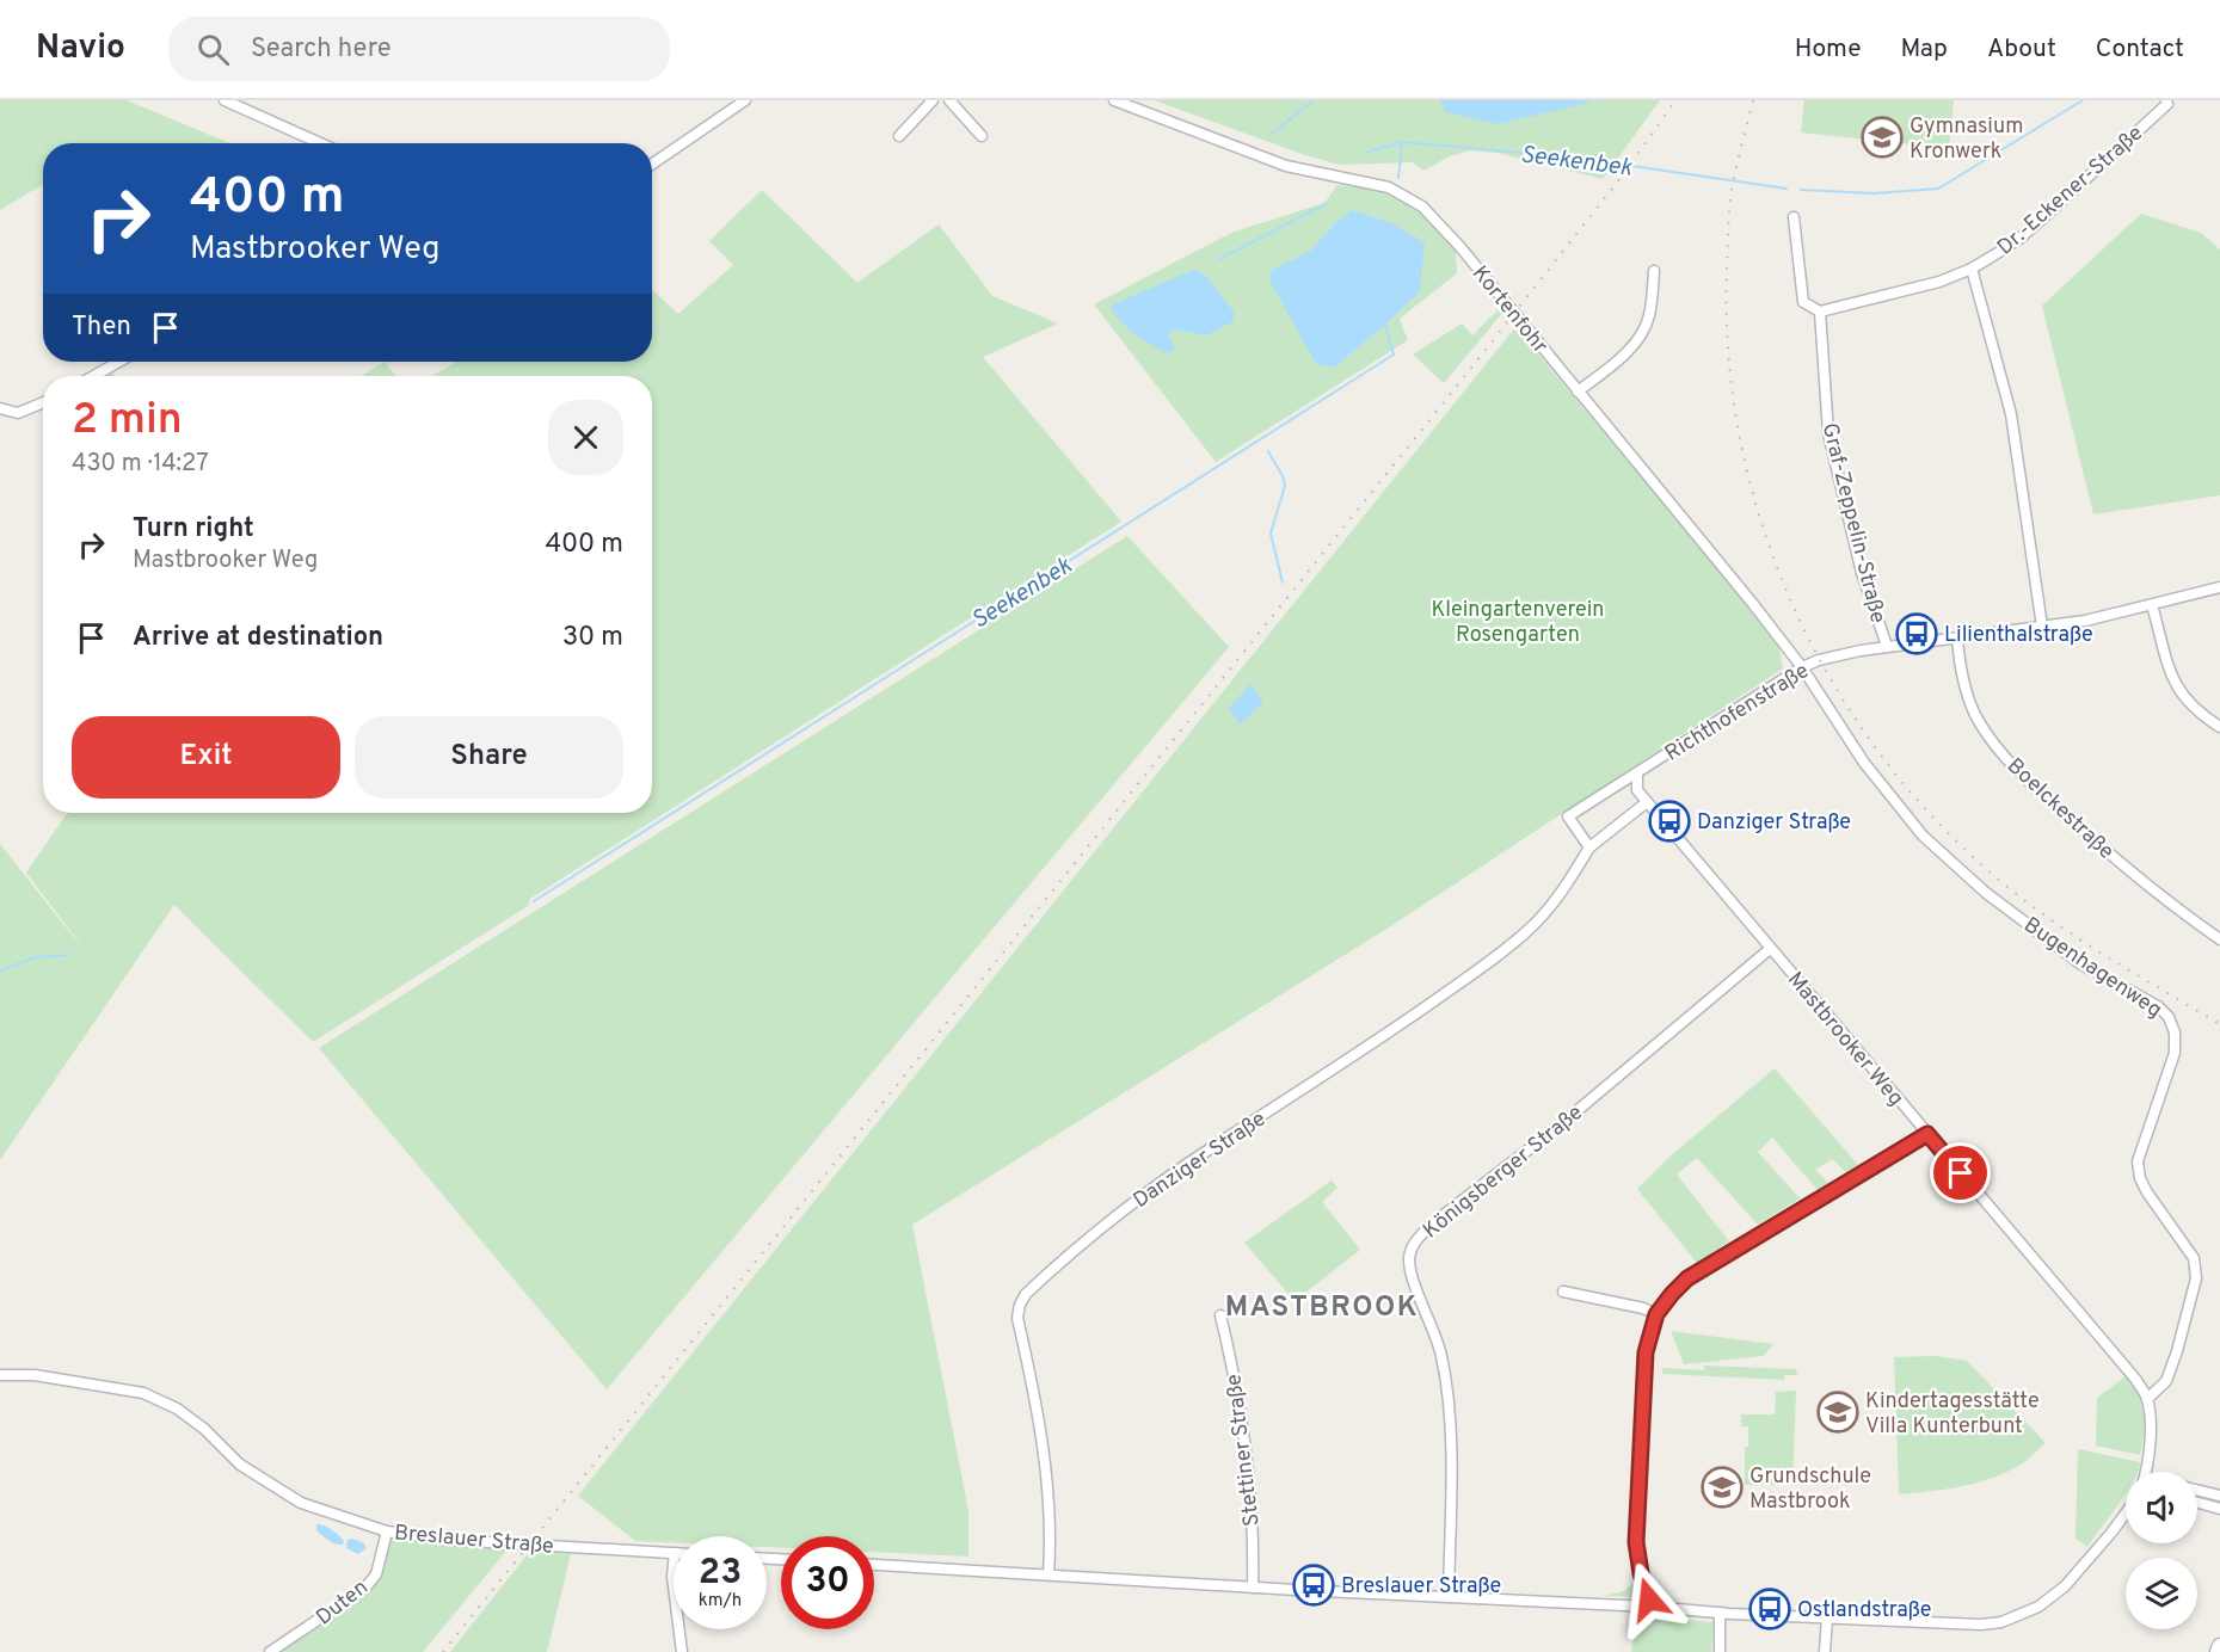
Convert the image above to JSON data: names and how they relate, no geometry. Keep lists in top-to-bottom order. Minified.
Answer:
{"streets":{"street":["Dr.-Eckener-Straße","Kortenfohr","Graf-Zeppelin-Straße","Richthofenstraße","Boelckestraße","Bugenhagenweg","Mastbrooker Weg","Danziger Straße","Königsberger Straße","Stettiner Straße","Breslauer Straße","Duten"]},"crossings":[["Dr.-Eckener-Straße","Graf-Zeppelin-Straße"],["Kortenfohr","Richthofenstraße"],["Kortenfohr","Bugenhagenweg"],["Graf-Zeppelin-Straße","Richthofenstraße"],["Richthofenstraße","Boelckestraße"],["Richthofenstraße","Bugenhagenweg"],["Richthofenstraße","Mastbrooker Weg"],["Bugenhagenweg","Mastbrooker Weg"],["Mastbrooker Weg","Danziger Straße"],["Mastbrooker Weg","Königsberger Straße"],["Breslauer Straße","Duten"]],"districts":["MASTBROOK"],"water":["Seekenbek"],"parks":["Kleingartenverein Rosengarten"],"places":{"school or university":["Gymnasium Kronwerk","Kindertagesstätte Villa Kunterbunt","Grundschule Mastbrook"],"bus stop":["Lilienthalstraße","Danziger Straße","Breslauer Straße","Ostlandstraße"]},"page":{"header":"Navio","search":"Search here","nav":["Home","Map","About","Contact"],"turn":["400 m","Mastbrooker Weg"],"then":"Then","heading":["2 min","430 m · 14:27"],"list":[{"name":"Turn right","note":"Mastbrooker Weg","value":"400 m"},{"name":"Arrive at destination","value":"30 m"}],"buttons":["Exit","Share"],"speed":"23 km/h","limit":"30"}}
